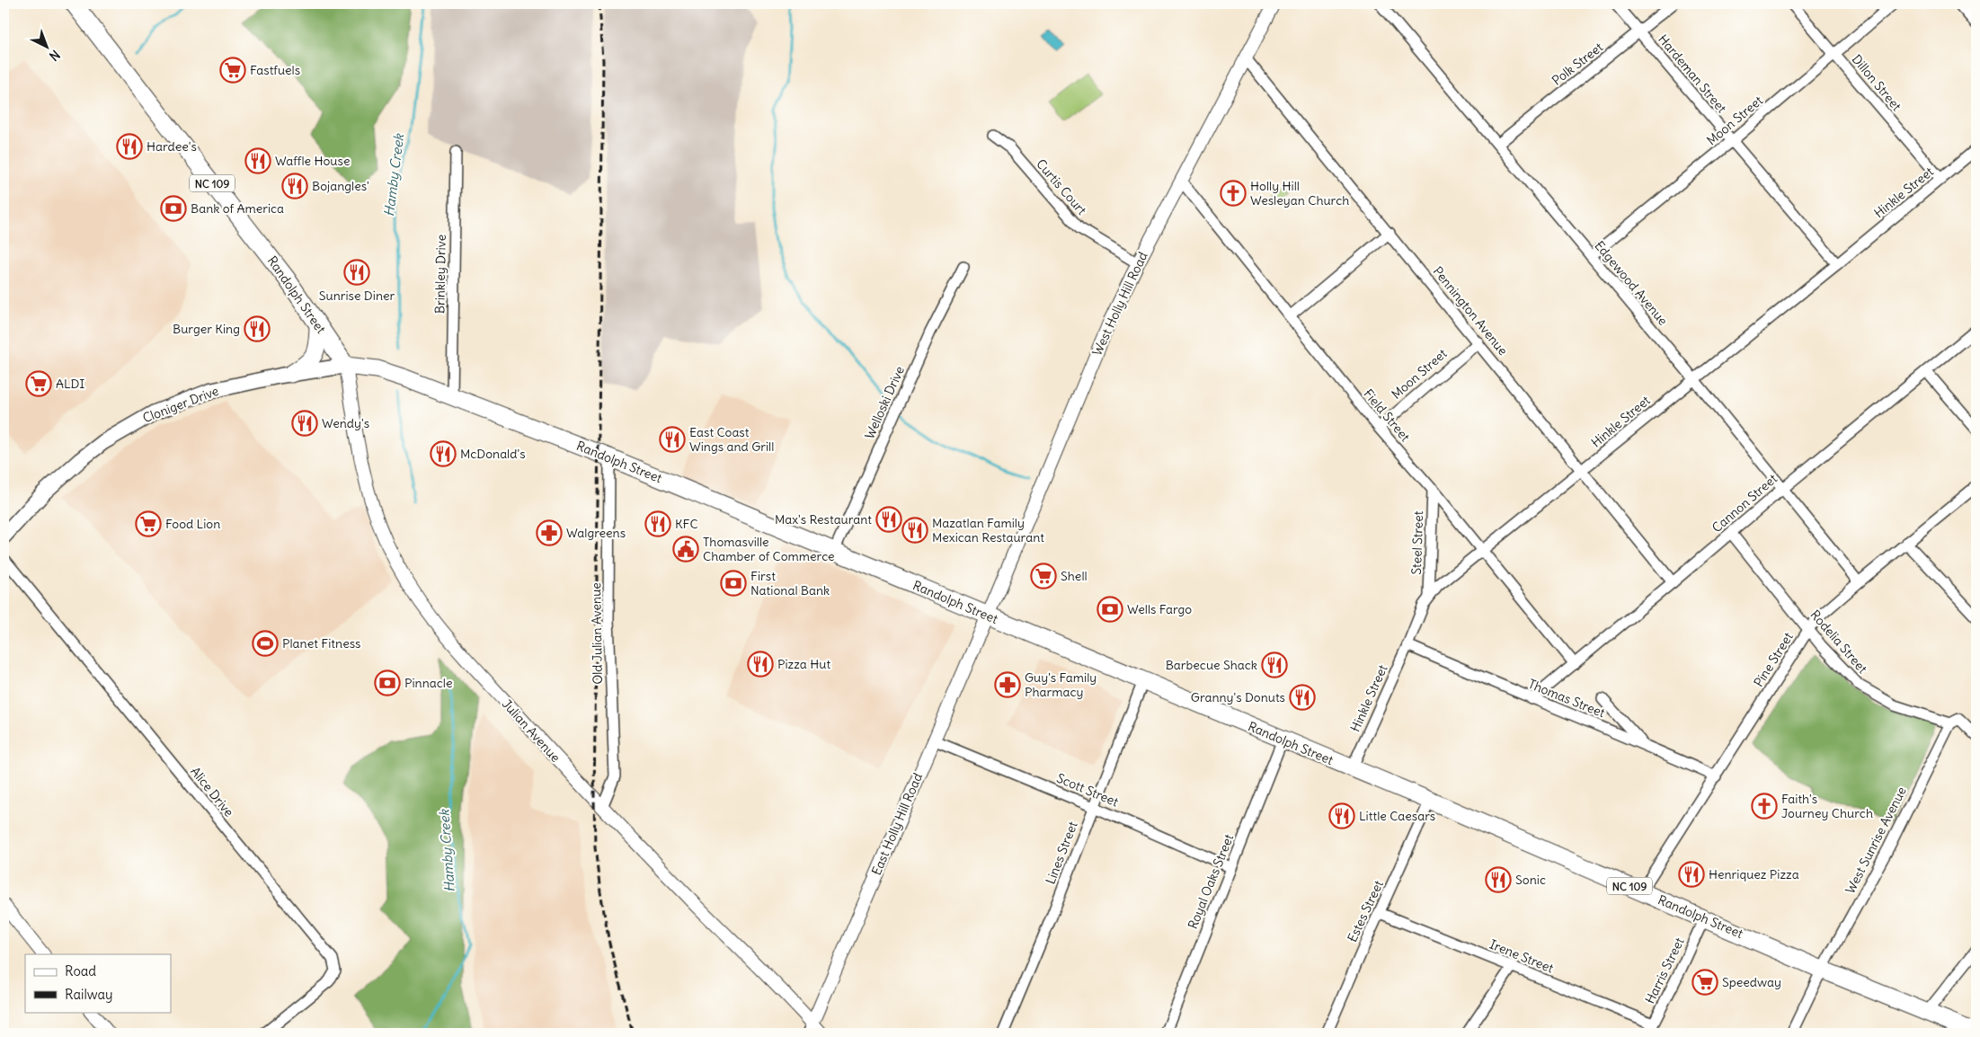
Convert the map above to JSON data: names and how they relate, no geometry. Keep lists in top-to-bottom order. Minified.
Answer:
{"streets":{"main road":["NC 109","Randolph Street","Cloniger Drive"],"street":["Polk Street","Hardeman Street","Dillon Street","Moon Street","Curtis Court","Hinkle Street","Brinkley Drive","Edgewood Avenue","West Holly Hill Road","Pennington Avenue","Welloski Drive","Field Street","Cannon Street","Steel Street","Old Julian Avenue","Rodelia Street","Pine Street","Thomas Street","Julian Avenue","Scott Street","Alice Drive","East Holly Hill Road","West Sunrise Avenue","Lines Street","Royal Oaks Street","Estes Street","Irene Street","Harris Street"]},"crossings":[["Polk Street","Hardeman Street"],["Polk Street","Edgewood Avenue"],["Hardeman Street","Moon Street"],["Hardeman Street","Hinkle Street"],["Dillon Street","Moon Street"],["Dillon Street","Hinkle Street"],["Moon Street","Edgewood Avenue"],["Moon Street","Pennington Avenue"],["Moon Street","Field Street"],["Curtis Court","West Holly Hill Road"],["Hinkle Street","Edgewood Avenue"],["Hinkle Street","Randolph Street"],["Hinkle Street","Pennington Avenue"],["Hinkle Street","Field Street"],["Hinkle Street","Steel Street"],["Hinkle Street","Thomas Street"],["Brinkley Drive","Randolph Street"],["Edgewood Avenue","Cannon Street"],["Edgewood Avenue","Pine Street"],["Randolph Street","West Holly Hill Road"],["Randolph Street","Welloski Drive"],["Randolph Street","Cloniger Drive"],["Randolph Street","Old Julian Avenue"],["Randolph Street","Pine Street"],["Randolph Street","Julian Avenue"],["Randolph Street","East Holly Hill Road"],["Randolph Street","West Sunrise Avenue"],["Randolph Street","Lines Street"],["Randolph Street","Royal Oaks Street"],["Randolph Street","Estes Street"],["Randolph Street","Harris Street"],["West Holly Hill Road","Pennington Avenue"],["West Holly Hill Road","Field Street"],["West Holly Hill Road","East Holly Hill Road"],["Pennington Avenue","Cannon Street"],["Cloniger Drive","Julian Avenue"],["Field Street","Cannon Street"],["Field Street","Steel Street"],["Cannon Street","Rodelia Street"],["Cannon Street","Thomas Street"],["Old Julian Avenue","Julian Avenue"],["Rodelia Street","Pine Street"],["Rodelia Street","West Sunrise Avenue"],["Pine Street","Thomas Street"],["Julian Avenue","East Holly Hill Road"],["Scott Street","East Holly Hill Road"],["Scott Street","Lines Street"],["Scott Street","Royal Oaks Street"],["Estes Street","Irene Street"],["Irene Street","Harris Street"]],"water":["Hamby Creek"],"places":{"supermarket":["Fastfuels","ALDI","Food Lion","Shell","Speedway"],"restaurant":["Hardee's","Waffle House","Bojangles'","Sunrise Diner","Burger King","Wendy's","East Coast Wings and Grill","McDonald's","Max's Restaurant","KFC","Mazatlan Family Mexican Restaurant","Pizza Hut","Barbecue Shack","Granny's Donuts","Little Caesars","Henriquez Pizza","Sonic"],"church":["Holly Hill Wesleyan Church","Faith's Journey Church"],"bank":["Bank of America","First National Bank","Wells Fargo","Pinnacle"],"pharmacy":["Walgreens","Guy's Family Pharmacy"],"public building":["Thomasville Chamber of Commerce"],"sports":["Planet Fitness"]},"legend":["Road","Railway"],"north":"bottom right"}
